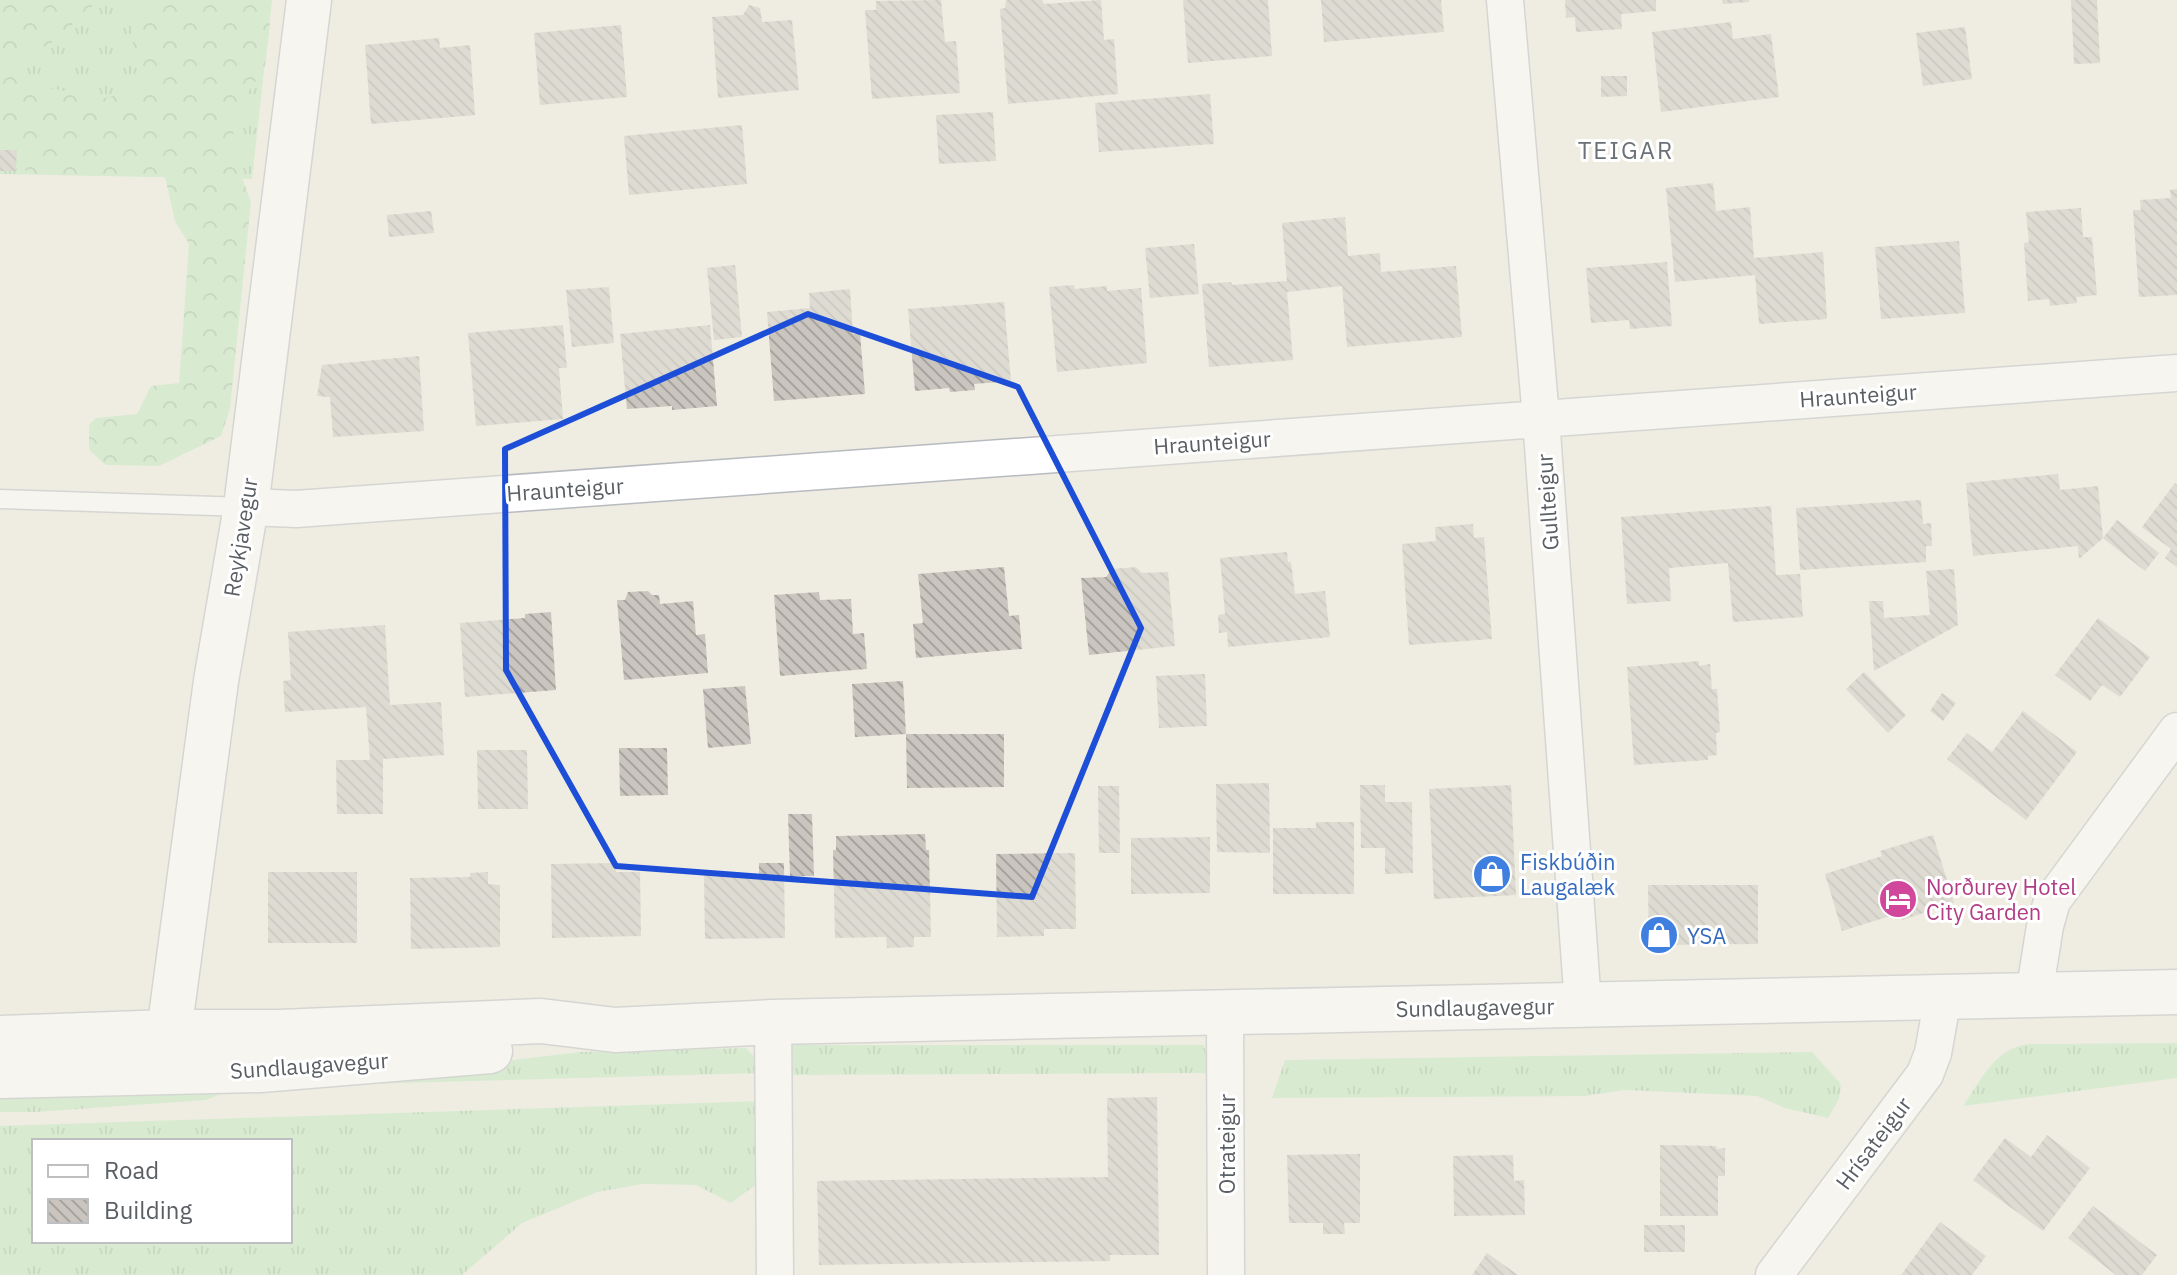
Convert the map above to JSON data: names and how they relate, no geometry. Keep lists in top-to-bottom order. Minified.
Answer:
{"streets":{"street":["Hraunteigur","Gullteigur","Reykjavegur","Sundlaugavegur","Hrísateigur","Otrateigur"]},"crossings":[["Hraunteigur","Gullteigur"],["Hraunteigur","Reykjavegur"],["Gullteigur","Sundlaugavegur"],["Reykjavegur","Sundlaugavegur"],["Sundlaugavegur","Hrísateigur"],["Sundlaugavegur","Otrateigur"]],"districts":["TEIGAR"],"places":{"shop":["Fiskbúðin Laugalæk","YSA"],"hotel":["Norðurey Hotel City Garden"]},"legend":["Road","Building"]}
